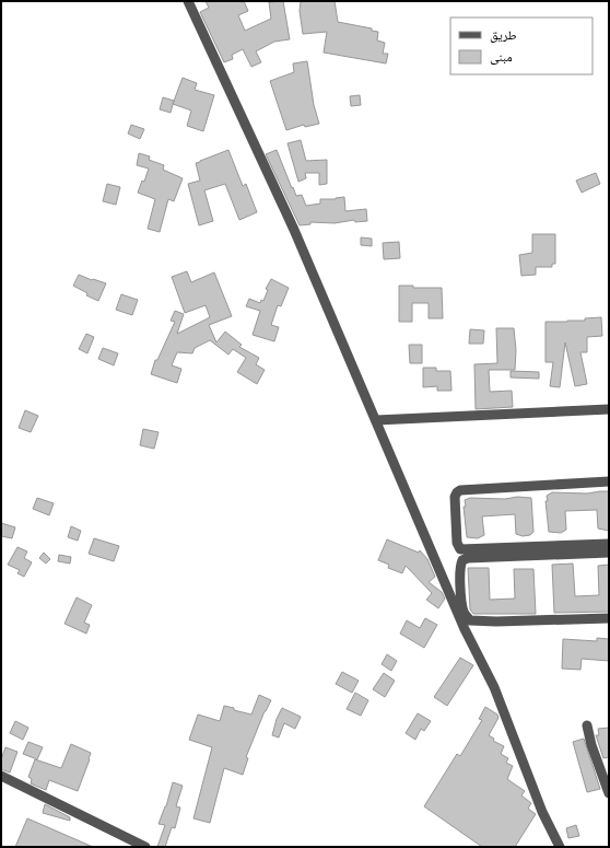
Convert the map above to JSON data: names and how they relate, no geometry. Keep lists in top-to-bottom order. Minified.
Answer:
{"legend":["طريق","مبنى"]}
